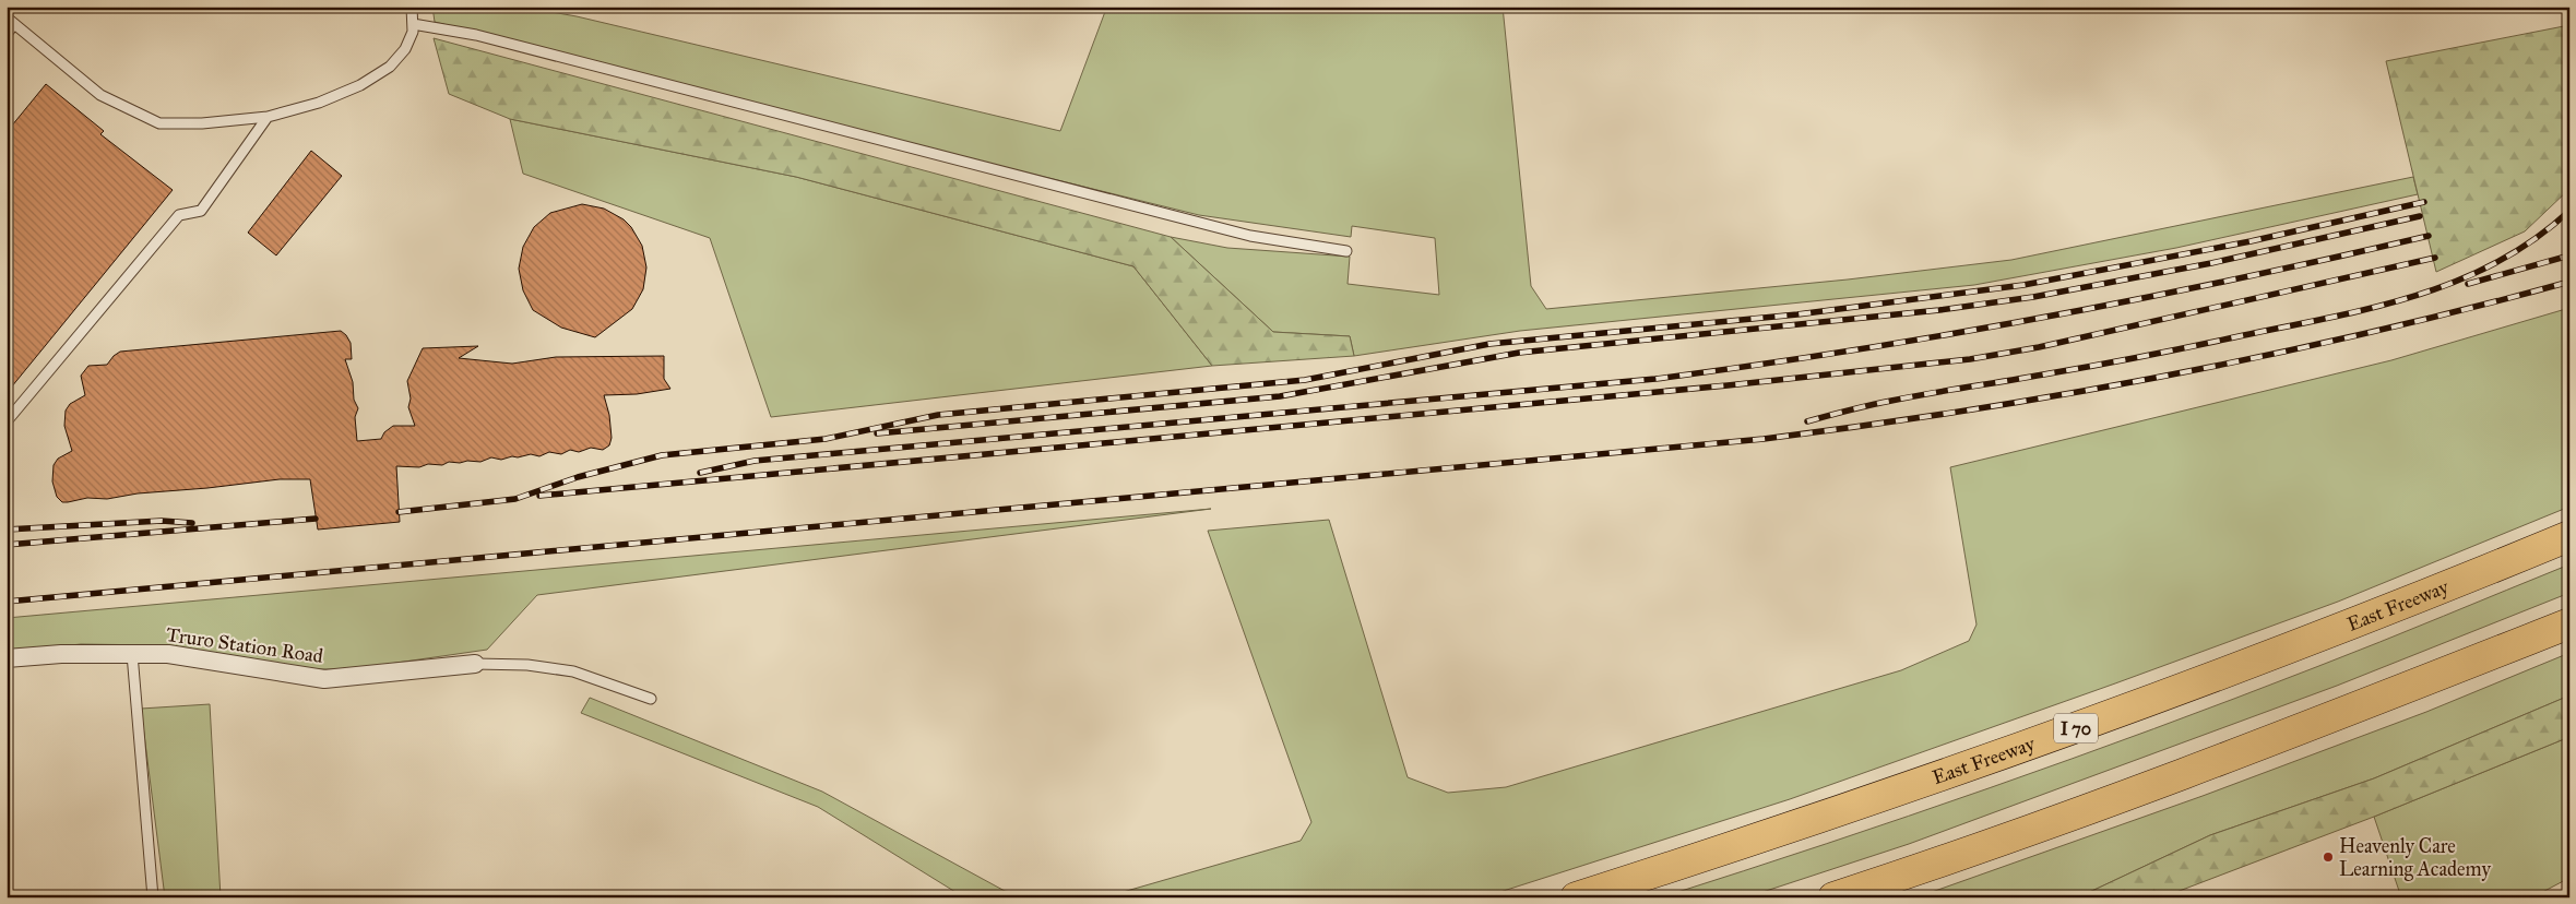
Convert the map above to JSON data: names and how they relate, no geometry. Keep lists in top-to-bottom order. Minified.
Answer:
{"streets":{"highway":["East Freeway","I 70"],"street":["Truro Station Road"]},"places":["Heavenly Care Learning Academy"]}
